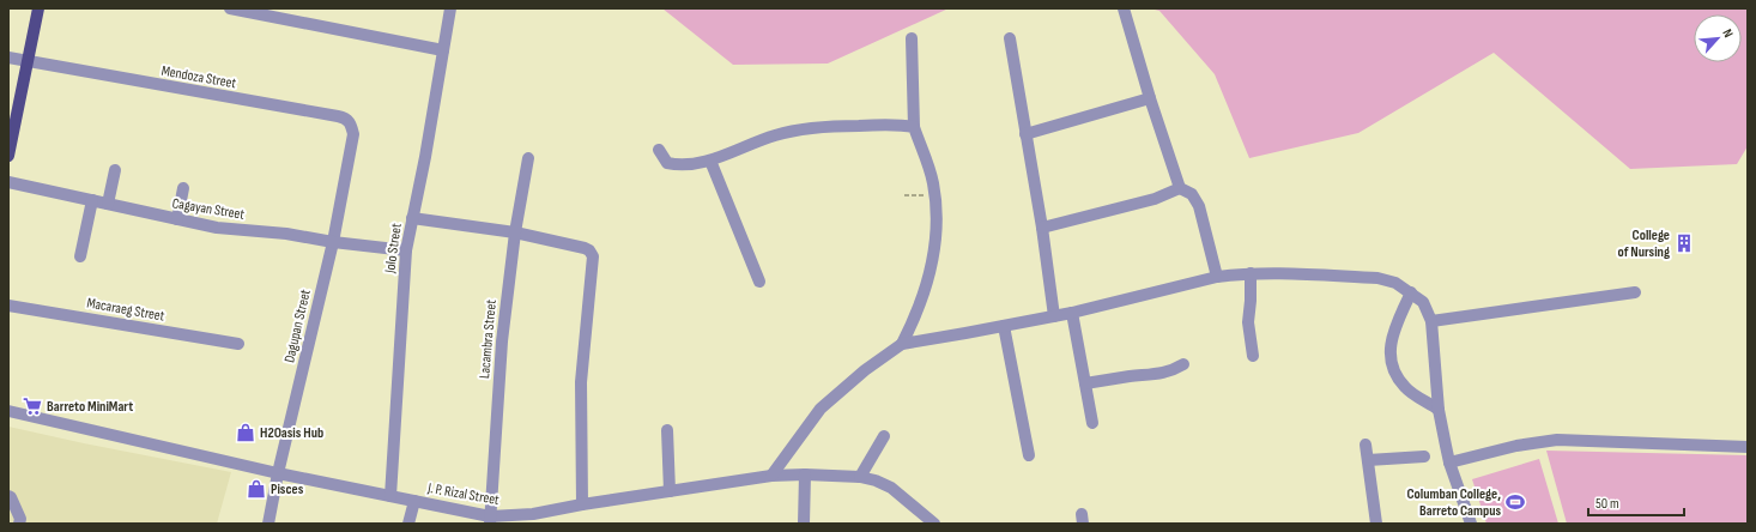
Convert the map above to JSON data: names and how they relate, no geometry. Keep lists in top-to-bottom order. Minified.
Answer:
{"streets":{"street":["Mendoza Street","Cagayan Street","Jolo Street","Macaraeg Street","Dagupan Street","Lacambra Street","J. P. Rizal Street"]},"crossings":[["Mendoza Street","Dagupan Street"],["Cagayan Street","Jolo Street"],["Cagayan Street","Dagupan Street"],["Jolo Street","J. P. Rizal Street"],["Dagupan Street","J. P. Rizal Street"],["Lacambra Street","J. P. Rizal Street"]],"places":{"building":["College of Nursing"],"supermarket":["Barreto MiniMart"],"shop":["H2Oasis Hub","Pisces"],"sports":["Columban College, Barreto Campus"]},"scale_bar":"50 m","north":"top right"}
